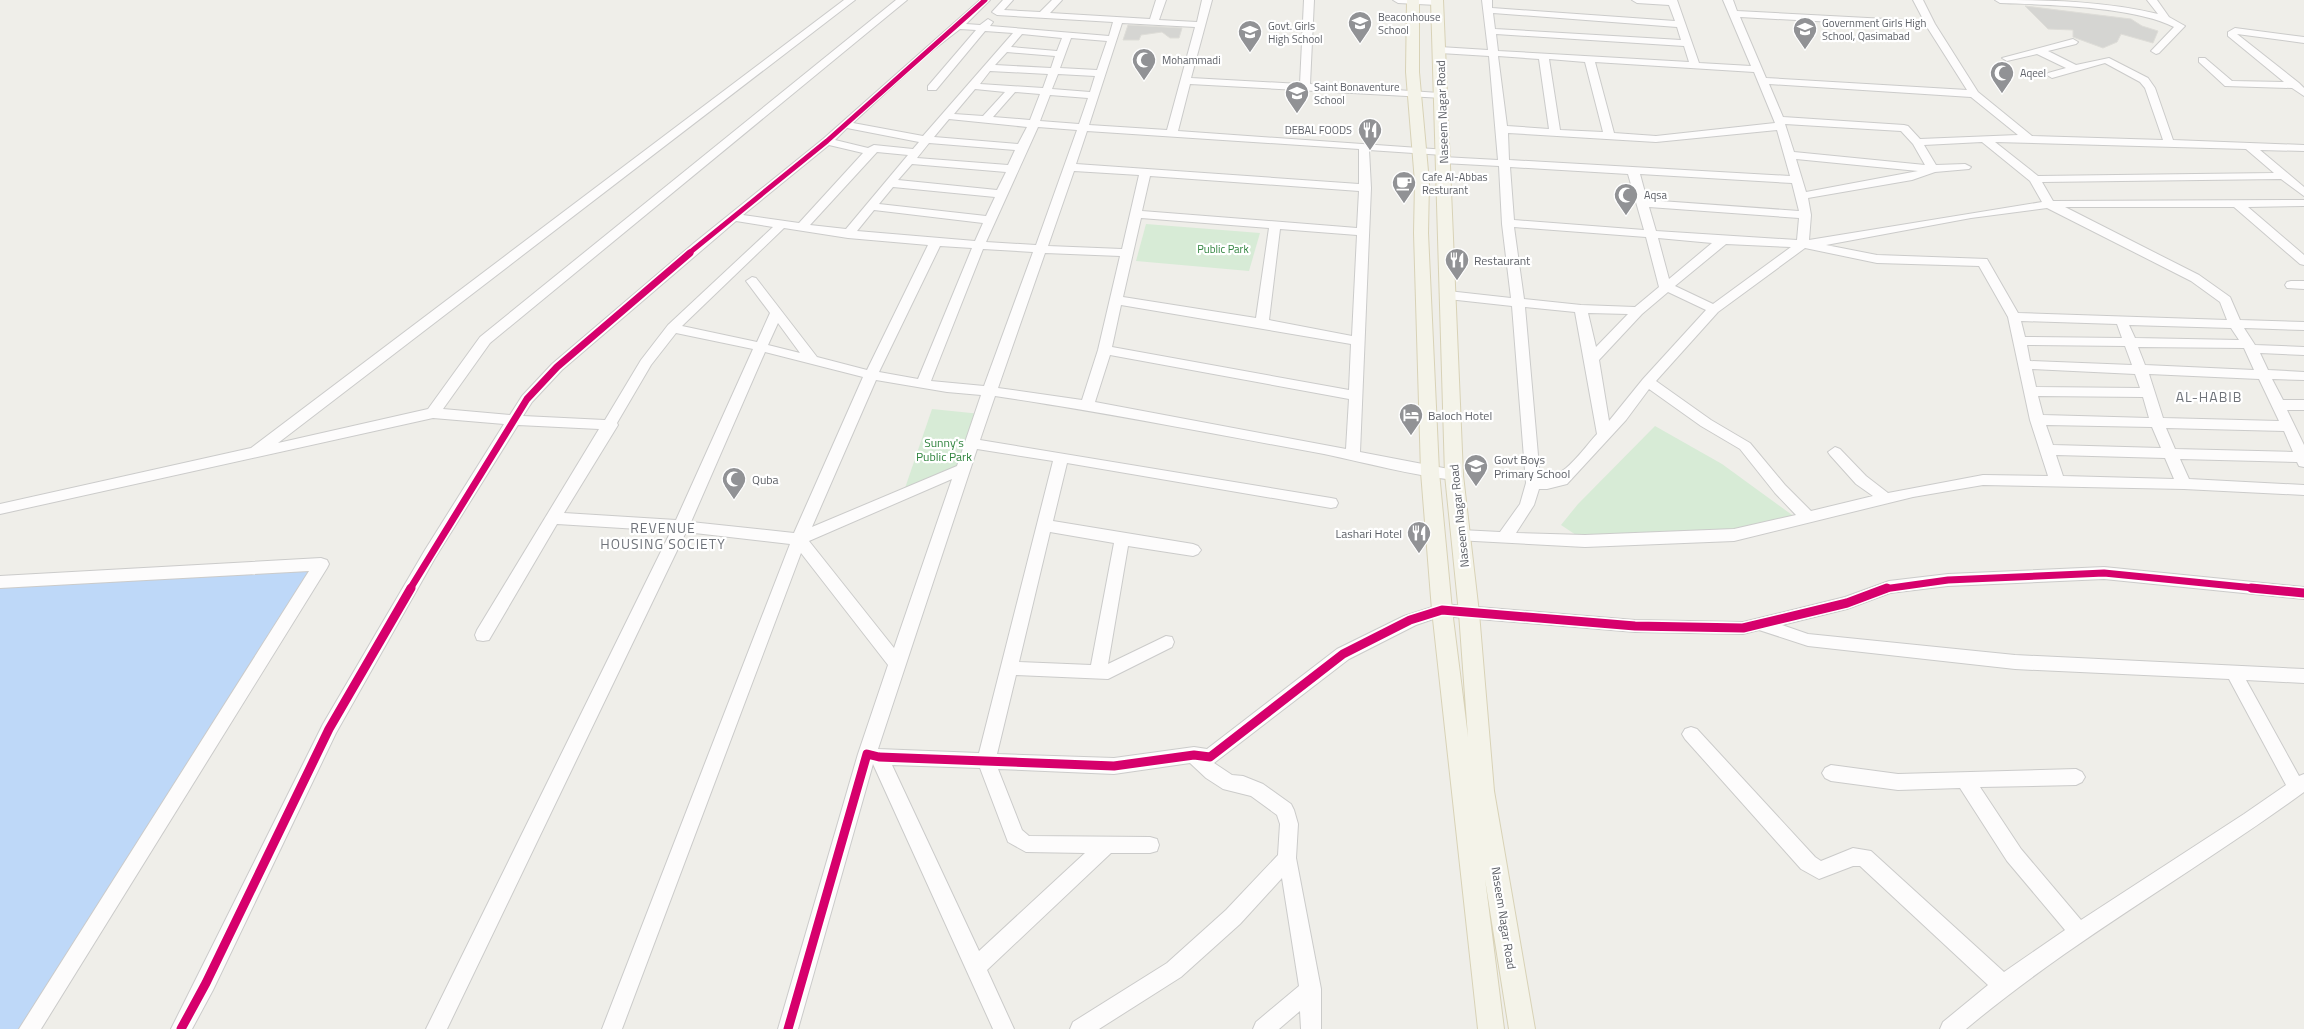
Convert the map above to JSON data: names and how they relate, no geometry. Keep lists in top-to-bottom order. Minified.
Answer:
{"streets":{"main road":["Naseem Nagar Road"]},"districts":["AL-HABIB","REVENUE HOUSING SOCIETY"],"parks":["Public Park","Sunny's Public Park"],"places":{"school or university":["Beaconhouse School","Government Girls High School, Qasimabad","Govt. Girls High School","Saint Bonaventure School","Govt Boys Primary School"],"mosque":["Mohammadi","Aqeel","Aqsa","Quba"],"restaurant":["DEBAL FOODS","Restaurant","Lashari Hotel"],"cafe":["Cafe Al-Abbas Resturant"],"hotel":["Baloch Hotel"]}}
